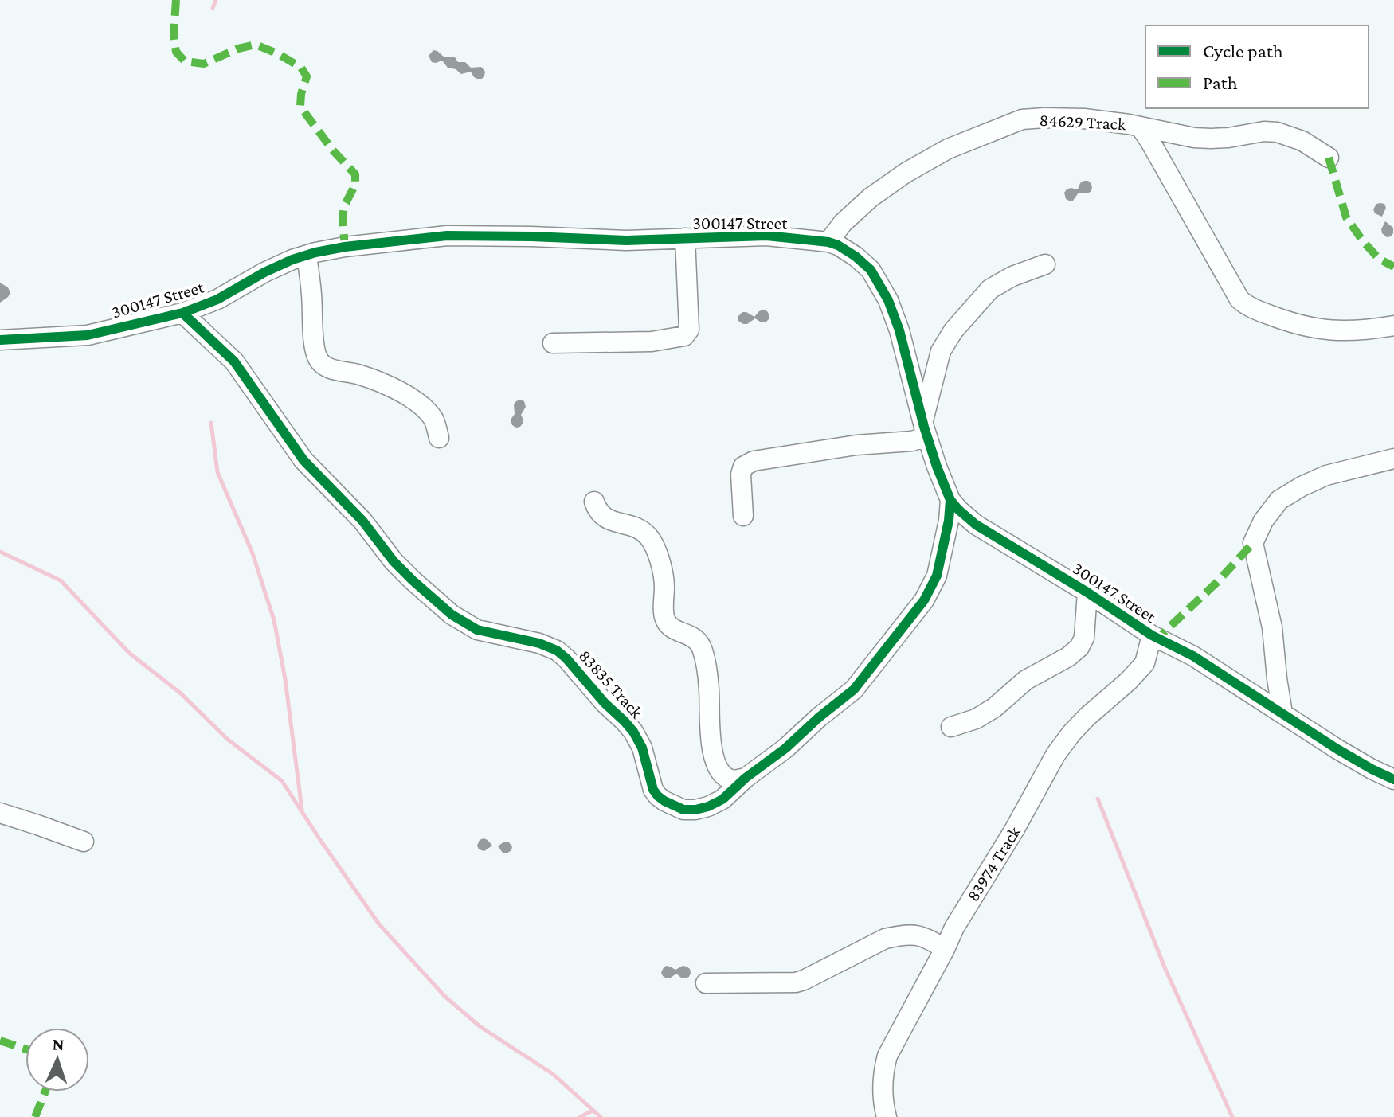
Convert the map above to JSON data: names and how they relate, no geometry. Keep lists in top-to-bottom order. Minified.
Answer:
{"streets":{"street":["84629 Track","300147 Street","83835 Track","83974 Track"]},"crossings":[["84629 Track","300147 Street"],["300147 Street","83835 Track"],["300147 Street","83974 Track"]],"legend":["Cycle path","Path"],"north":"top"}
